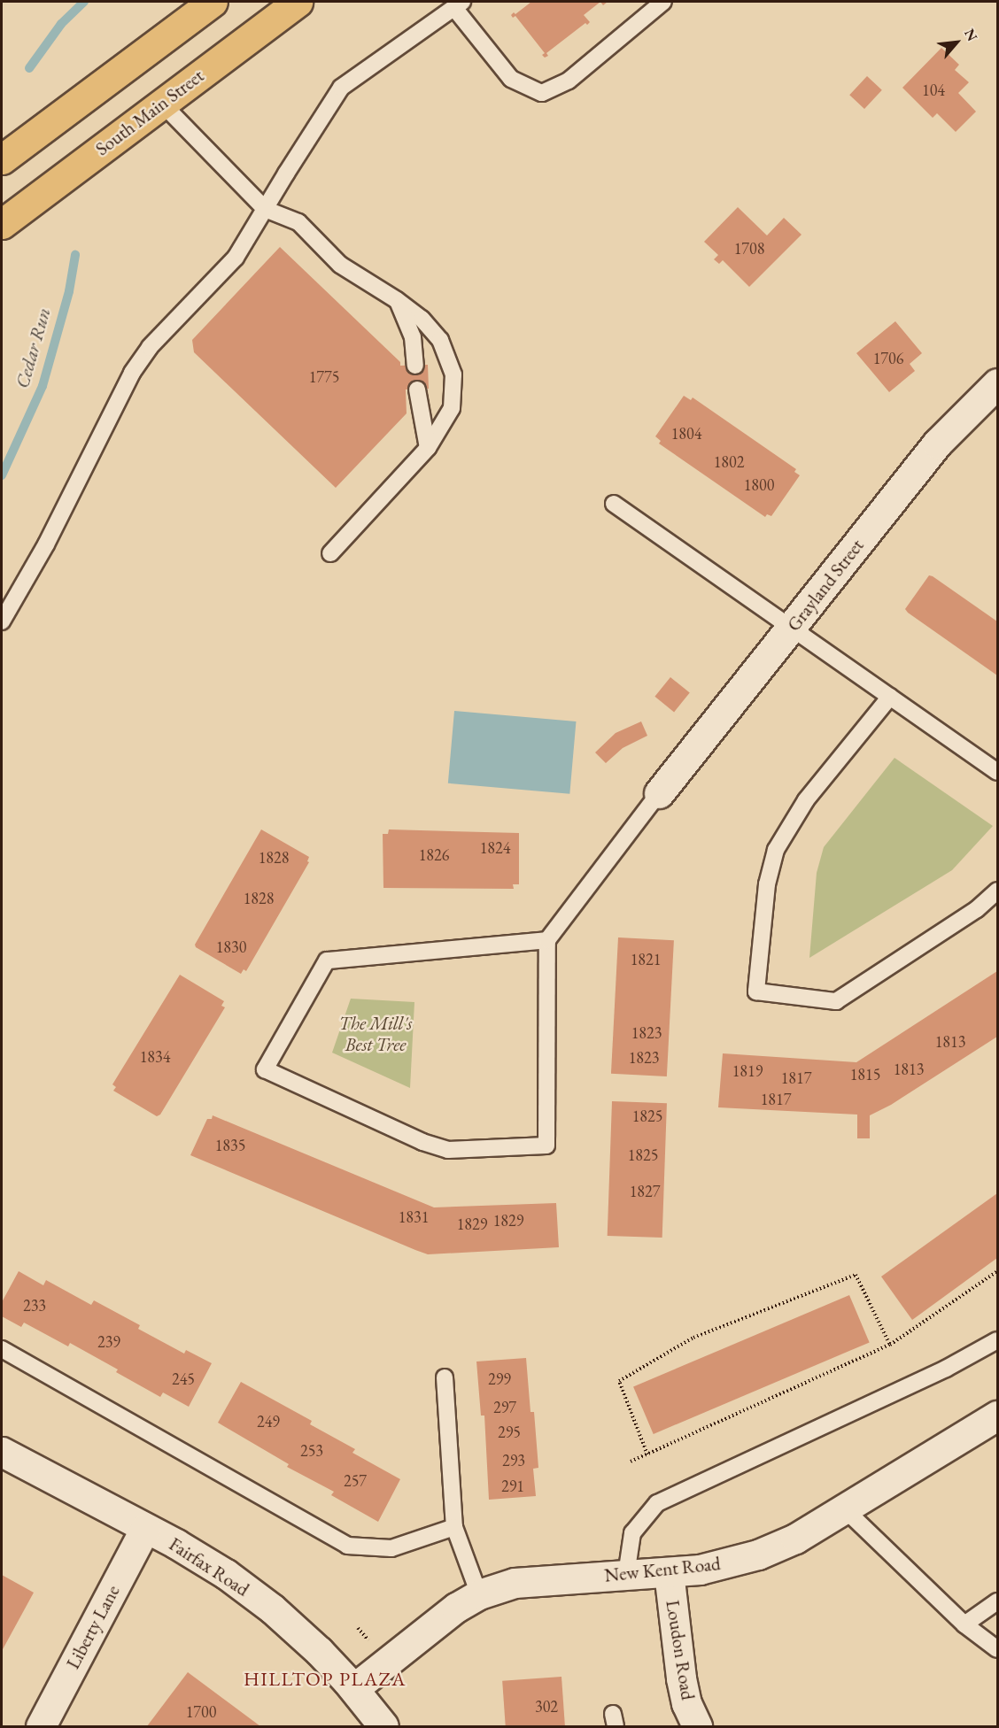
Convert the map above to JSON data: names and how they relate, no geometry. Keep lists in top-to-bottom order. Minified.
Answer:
{"streets":{"main road":["South Main Street"],"street":["Grayland Street","Fairfax Road","New Kent Road","Liberty Lane","Loudon Road"]},"crossings":[["Fairfax Road","New Kent Road"],["Fairfax Road","Liberty Lane"],["New Kent Road","Loudon Road"]],"districts":["HILLTOP PLAZA"],"water":["Cedar Run"],"parks":["The Mill's Best Tree"],"house_numbers":["104","1708","1706","1775","1804","1802","1800","1824","1826","1828","1828","1830","1821","1823","1813","1834","1823","1813","1819","1815","1817","1817","1825","1835","1825","1827","1831","1829","1829","233","239","245","299","297","249","295","253","293","257","291","302","1700"],"north":"top right"}
